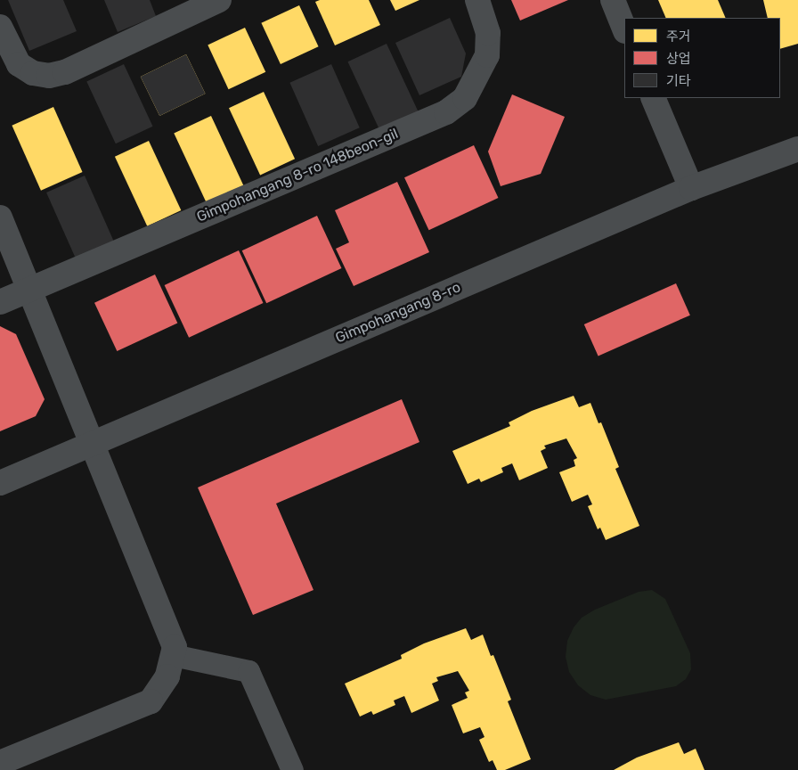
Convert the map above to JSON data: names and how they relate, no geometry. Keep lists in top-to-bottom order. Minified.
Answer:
{"streets":{"street":["Gimpohangang 8-ro 148beon-gil","Gimpohangang 8-ro"]},"legend":["주거","상업","기타"]}
